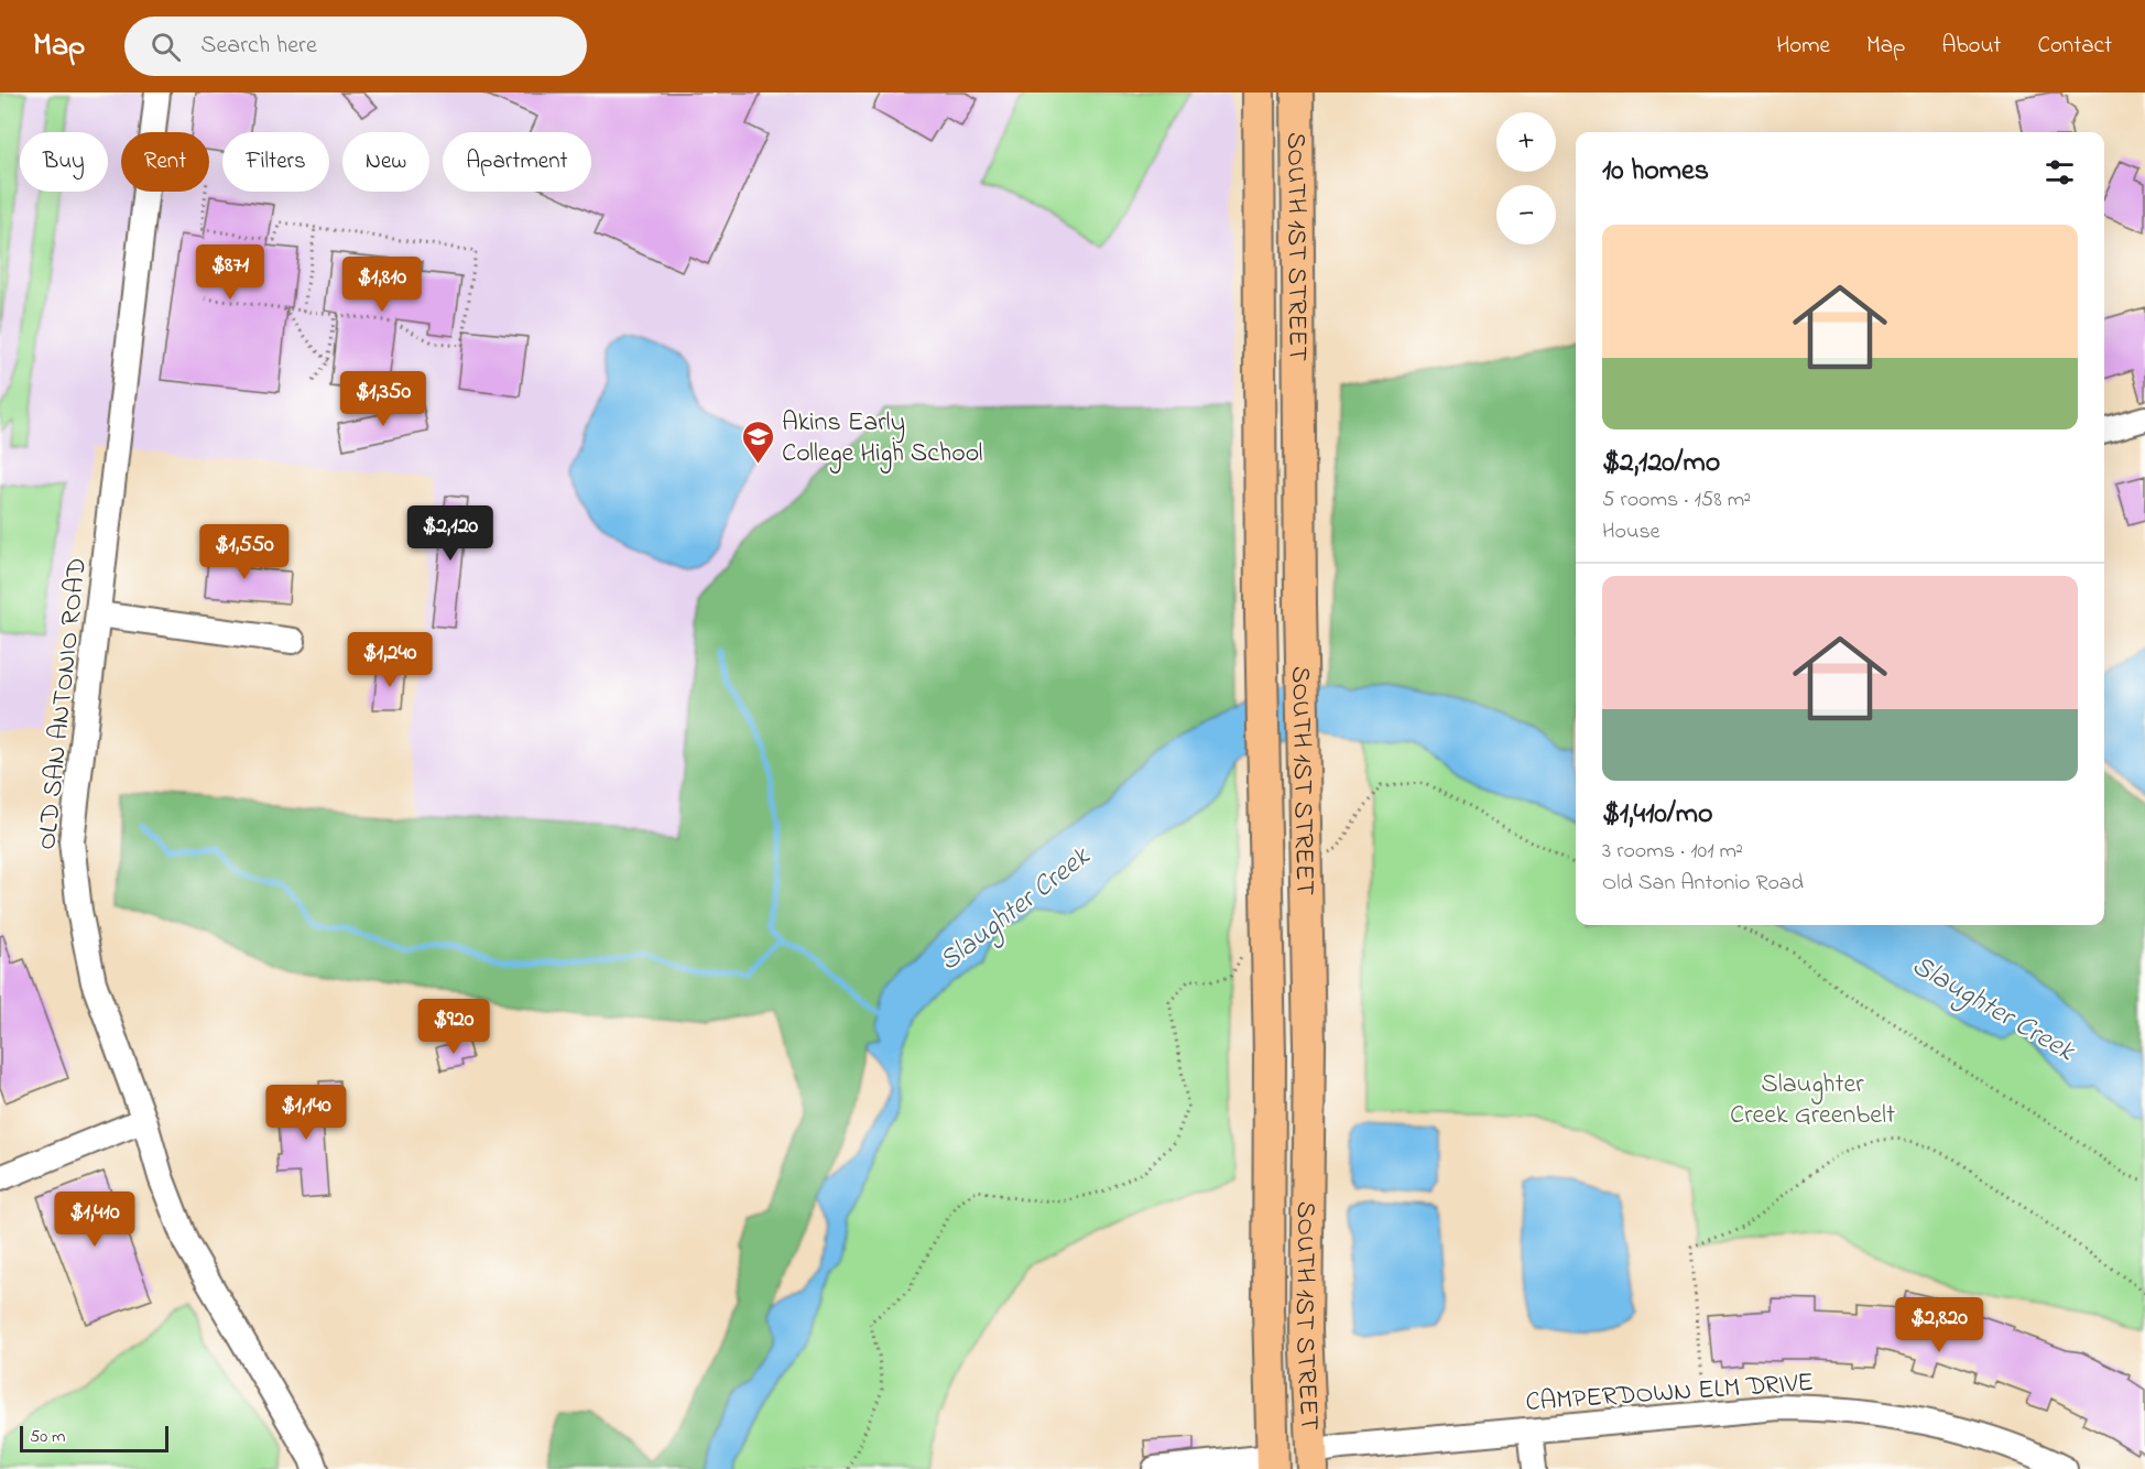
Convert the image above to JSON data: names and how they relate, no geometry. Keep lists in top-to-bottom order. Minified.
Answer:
{"streets":{"main road":["SOUTH 1ST STREET"],"street":["OLD SAN ANTONIO ROAD","CAMPERDOWN ELM DRIVE"]},"crossings":[["SOUTH 1ST STREET","CAMPERDOWN ELM DRIVE"]],"water":["Slaughter Creek"],"parks":["Slaughter Creek Greenbelt"],"places":{"school or university":["Akins Early College High School"]},"scale_bar":"50 m","page":{"header":"Map","search":"Search here","nav":["Home","Map","About","Contact"],"map_buttons":["+","−"],"chip":["Buy","Rent","Filters","New","Apartment"],"heading":"10 homes","list":[{"name":"$2,120/mo","note":"5 rooms · 158 m² · House"},{"name":"$1,410/mo","note":"3 rooms · 101 m² · Old San Antonio Road"}],"price":["$871","$1,810","$1,350","$2,120","$1,550","$1,240","$920","$1,140","$1,410","$2,820"],"scale":"50 m"}}
